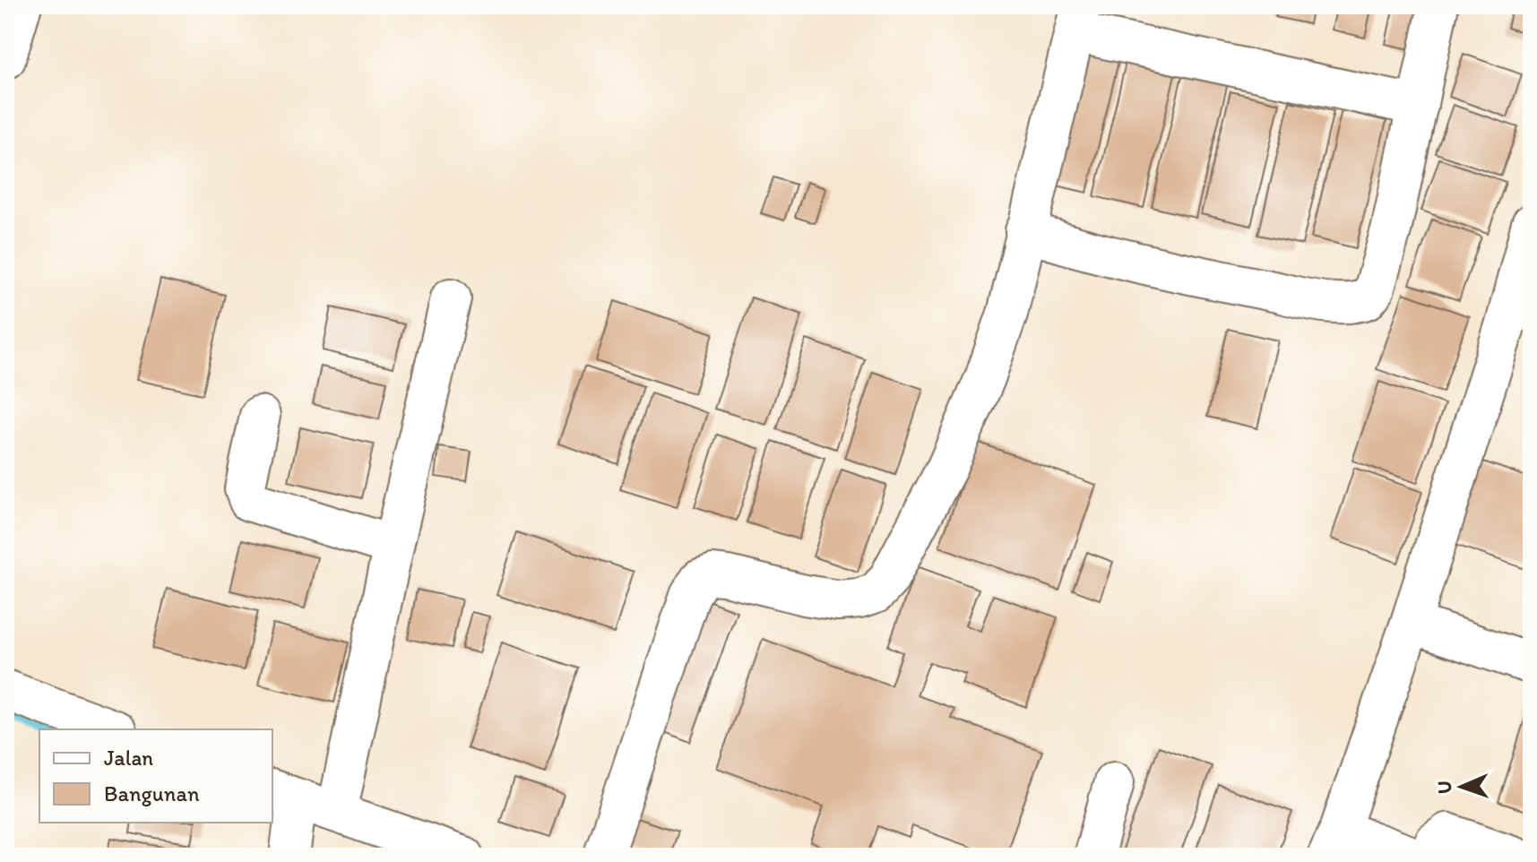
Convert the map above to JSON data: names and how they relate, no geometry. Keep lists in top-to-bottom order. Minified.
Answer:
{"legend":["Jalan","Bangunan"],"north":"left"}
